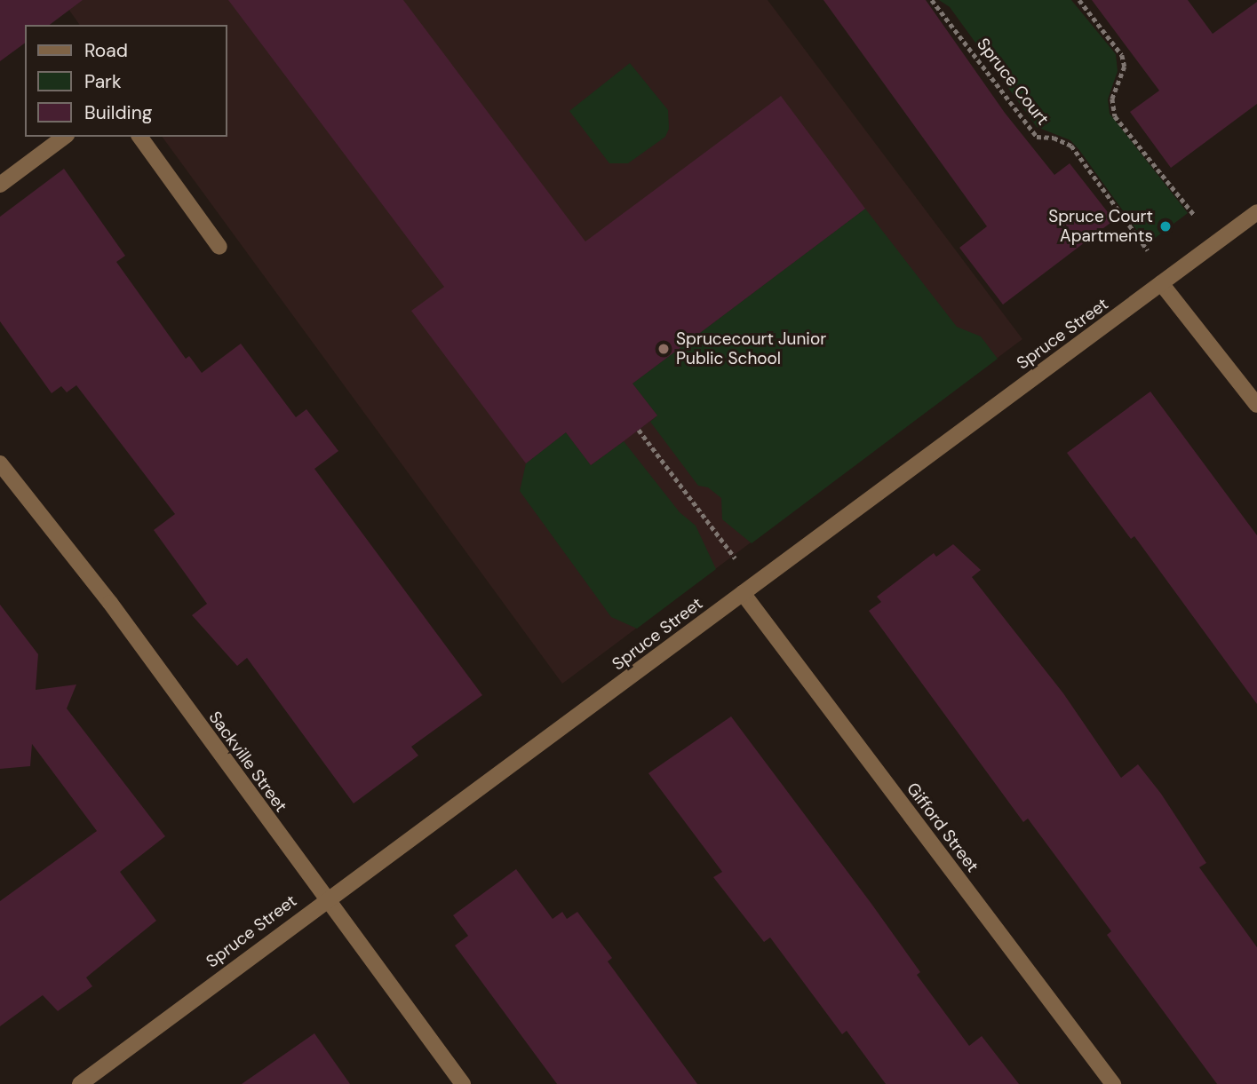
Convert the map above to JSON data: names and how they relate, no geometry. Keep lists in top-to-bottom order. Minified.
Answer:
{"streets":{"street":["Spruce Street","Sackville Street","Gifford Street"],"path":["Spruce Court"]},"crossings":[["Spruce Street","Sackville Street"],["Spruce Street","Gifford Street"]],"places":["Spruce Court Apartments","Sprucecourt Junior Public School"],"legend":["Road","Park","Building"]}
